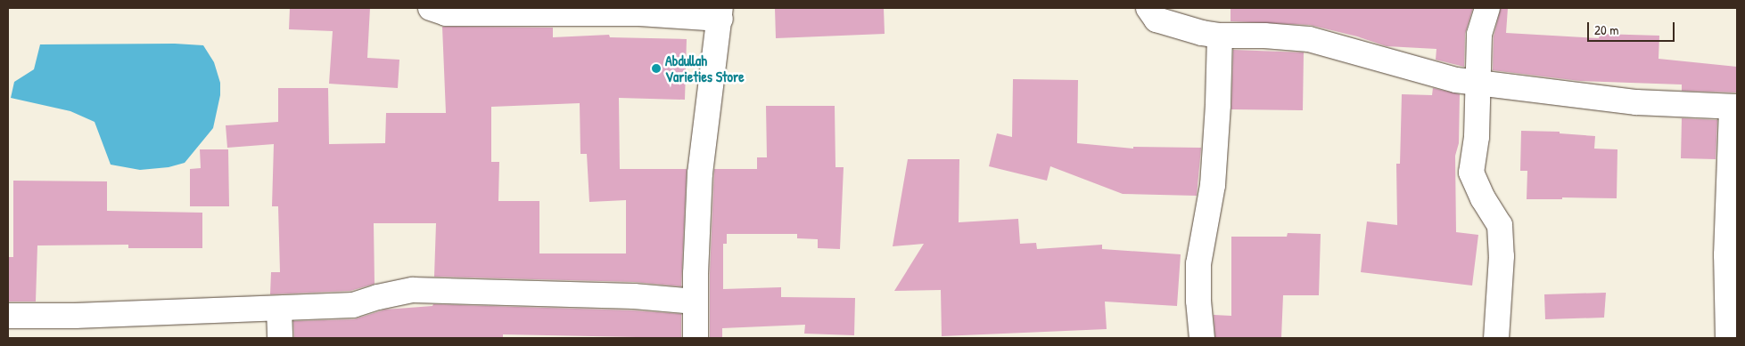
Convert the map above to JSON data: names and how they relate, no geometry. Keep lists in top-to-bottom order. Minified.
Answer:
{"places":["Abdullah Varieties Store"],"scale_bar":"20 m"}
